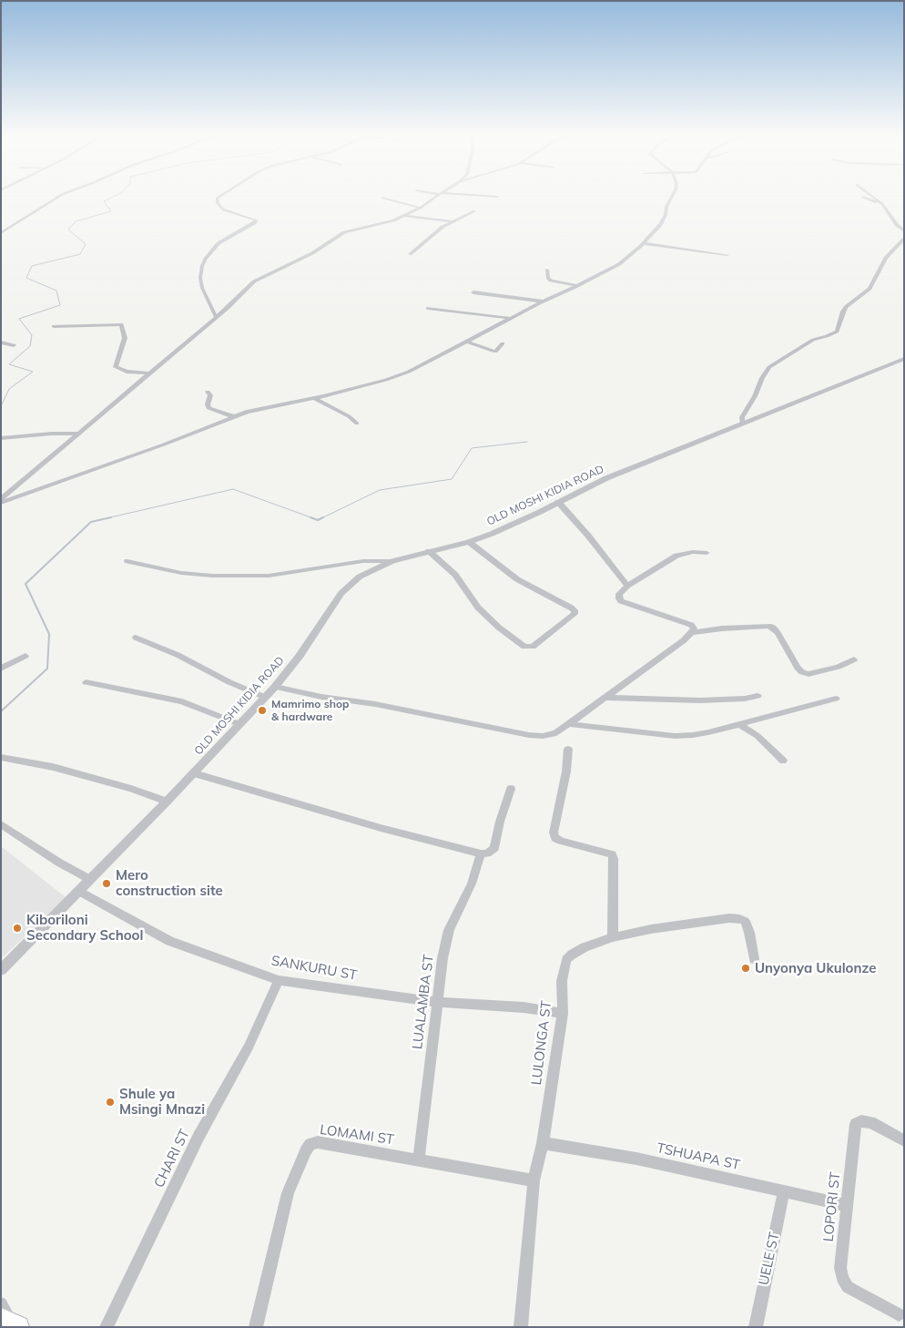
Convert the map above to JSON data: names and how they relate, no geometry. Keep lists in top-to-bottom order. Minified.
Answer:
{"streets":{"street":["OLD MOSHI KIDIA ROAD","SANKURU ST","LUALAMBA ST","LULONGA ST","LOMAMI ST","TSHUAPA ST","CHARI ST","LOPORI ST","UELE ST"]},"crossings":[["OLD MOSHI KIDIA ROAD","SANKURU ST"],["SANKURU ST","LUALAMBA ST"],["SANKURU ST","LULONGA ST"],["SANKURU ST","CHARI ST"],["LUALAMBA ST","LOMAMI ST"],["LULONGA ST","LOMAMI ST"],["LULONGA ST","TSHUAPA ST"],["TSHUAPA ST","LOPORI ST"],["TSHUAPA ST","UELE ST"]],"places":["Mamrimo shop & hardware","Mero construction site","Kiboriloni Secondary School","Unyonya Ukulonze","Shule ya Msingi Mnazi"]}
